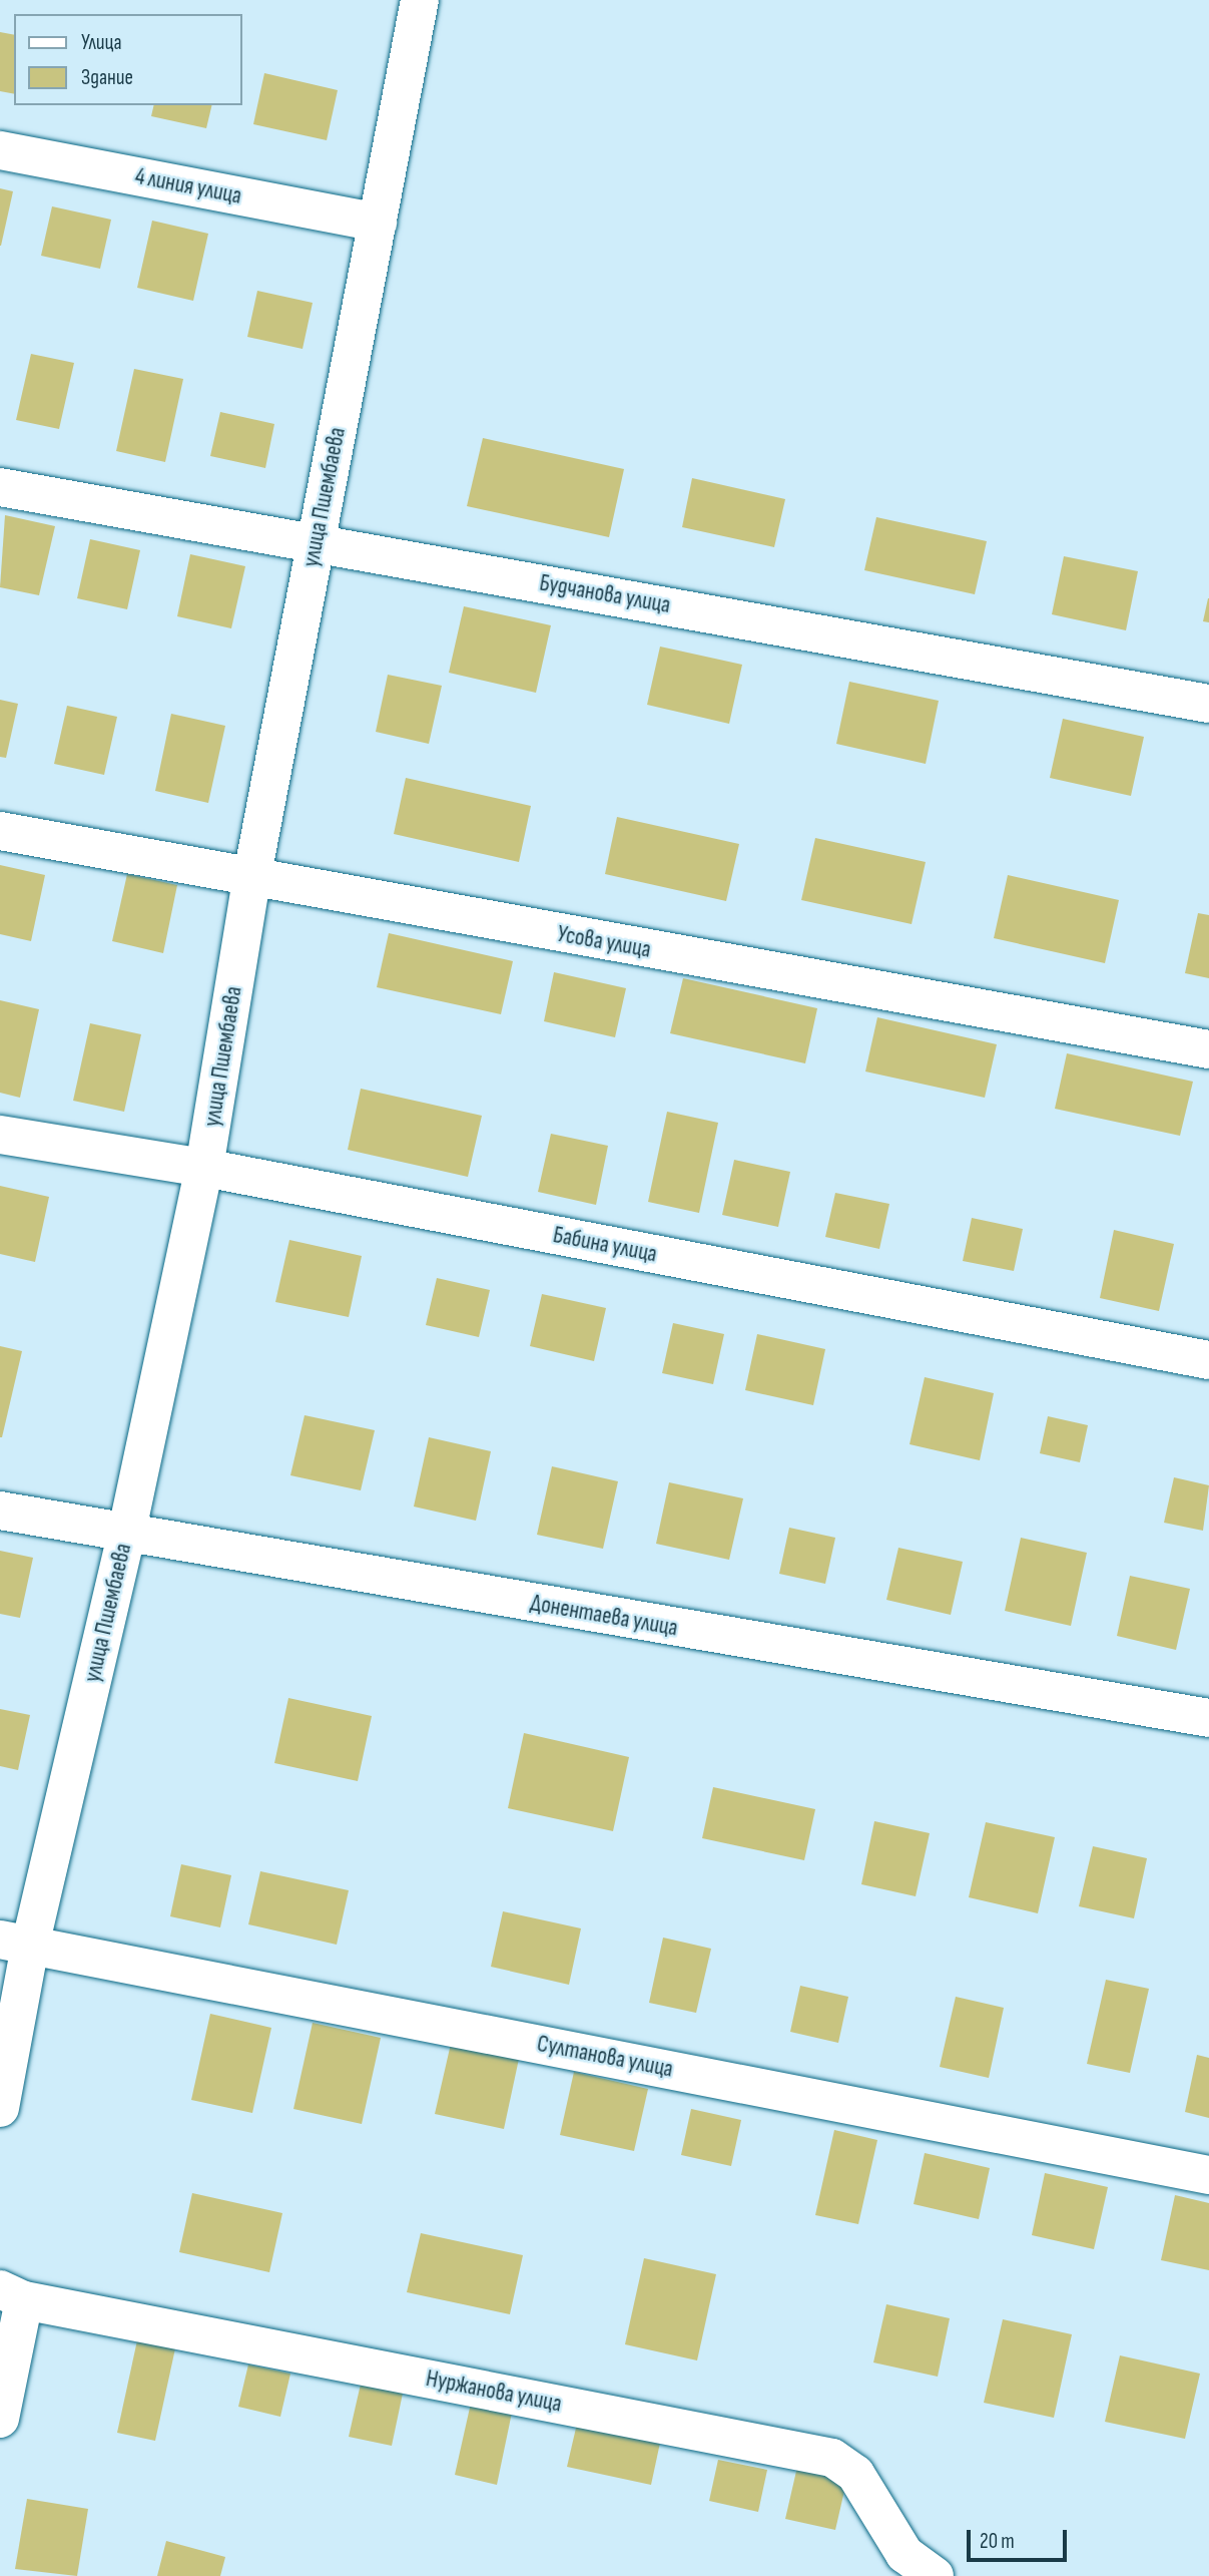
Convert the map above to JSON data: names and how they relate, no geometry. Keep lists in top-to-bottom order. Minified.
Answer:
{"streets":{"street":["4 линия улица","улица Пшембаева","Будчанова улица","Усова улица","Бабина улица","Донентаева улица","Султанова улица","Нуржанова улица"]},"crossings":[["4 линия улица","улица Пшембаева"],["улица Пшембаева","Будчанова улица"],["улица Пшембаева","Усова улица"],["улица Пшембаева","Бабина улица"],["улица Пшембаева","Донентаева улица"],["улица Пшембаева","Султанова улица"]],"legend":["Улица","Здание"],"scale_bar":"20 m"}
